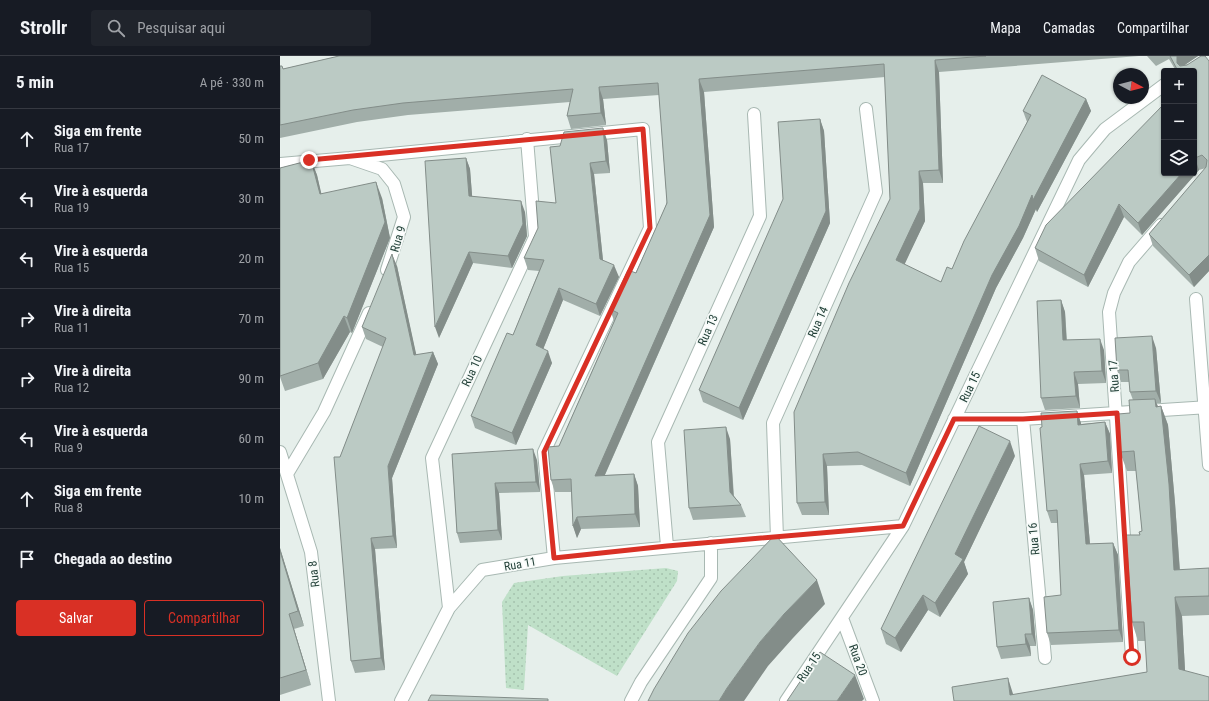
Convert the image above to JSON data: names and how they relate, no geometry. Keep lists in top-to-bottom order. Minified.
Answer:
{"streets":{"street":["Rua 9","Rua 14","Rua 13","Rua 10","Rua 17","Rua 15","Rua 16","Rua 11","Rua 8","Rua 20"]},"crossings":[["Rua 14","Rua 11"],["Rua 13","Rua 11"],["Rua 10","Rua 11"],["Rua 15","Rua 11"],["Rua 15","Rua 20"]],"north":"right","page":{"header":"Strollr","search":"Pesquisar aqui","nav":["Mapa","Camadas","Compartilhar"],"heading":["5 min","A pé · 330 m"],"map_buttons":["+","−"],"list":[["Siga em frente","Rua 17","50 m"],["Vire à esquerda","Rua 19","30 m"],["Vire à esquerda","Rua 15","20 m"],["Vire à direita","Rua 11","70 m"],["Vire à direita","Rua 12","90 m"],["Vire à esquerda","Rua 9","60 m"],["Siga em frente","Rua 8","10 m"],"Chegada ao destino"],"buttons":["Salvar","Compartilhar"]}}
